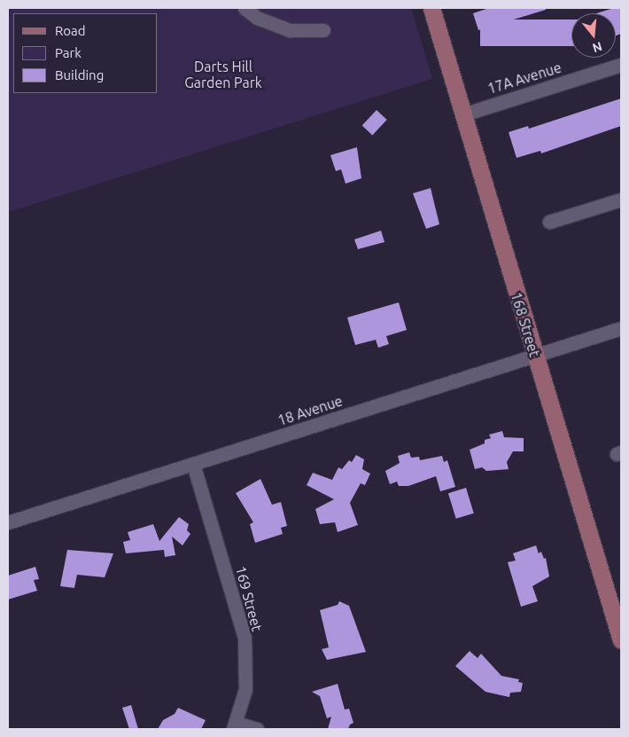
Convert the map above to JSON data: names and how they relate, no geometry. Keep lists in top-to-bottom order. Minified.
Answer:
{"streets":{"main road":["168 Street"],"street":["17A Avenue","18 Avenue","169 Street"]},"crossings":[["17A Avenue","168 Street"],["168 Street","18 Avenue"],["18 Avenue","169 Street"]],"parks":["Darts Hill Garden Park"],"legend":["Road","Park","Building"],"north":"bottom"}
